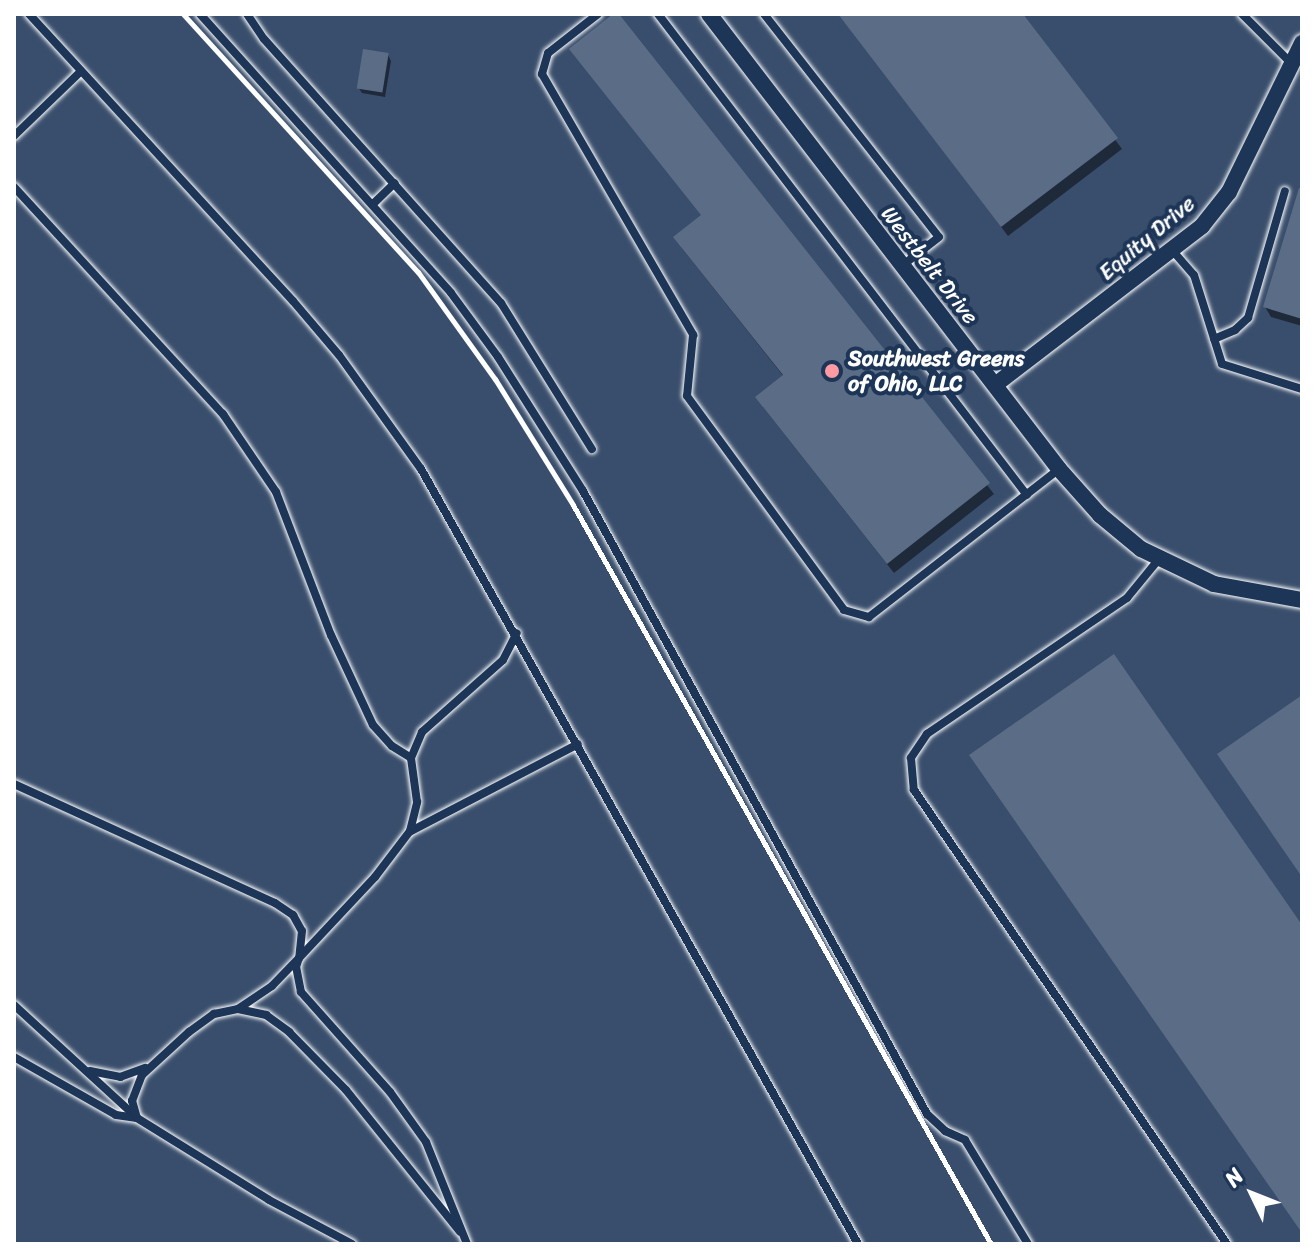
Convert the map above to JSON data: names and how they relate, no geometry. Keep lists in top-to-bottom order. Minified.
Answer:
{"streets":{"street":["Equity Drive","Westbelt Drive"]},"crossings":[["Equity Drive","Westbelt Drive"]],"places":["Southwest Greens of Ohio, LLC"],"north":"top left"}
